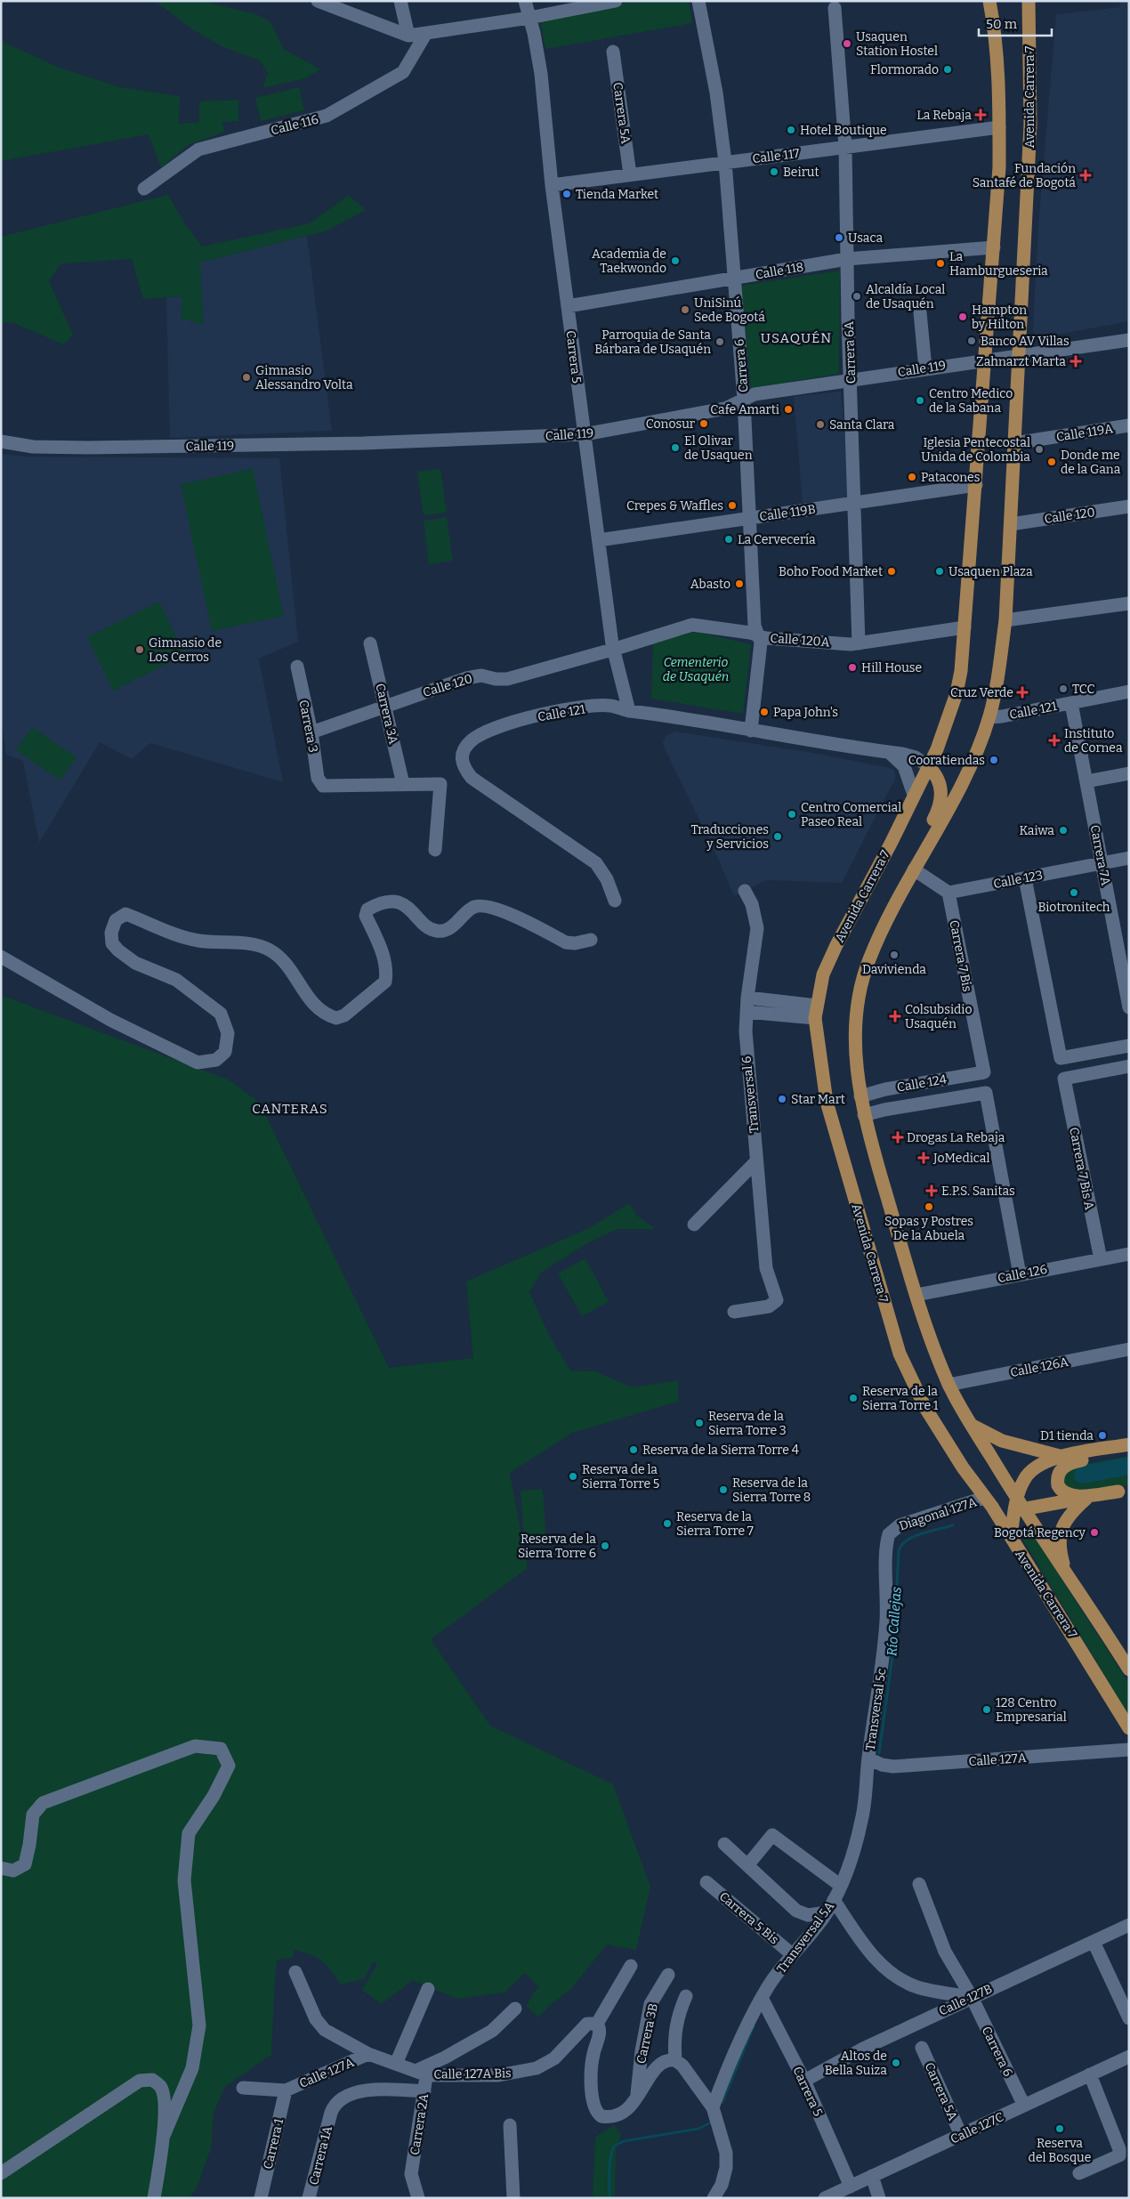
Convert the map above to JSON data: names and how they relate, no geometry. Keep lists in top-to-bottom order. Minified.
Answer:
{"streets":{"main road":["Avenida Carrera 7"],"street":["Carrera 5A","Calle 116","Calle 117","Calle 118","Carrera 6A","Carrera 5","Carrera 6","Calle 119","Calle 119A","Calle 119B","Calle 120","Calle 120A","Calle 121","Carrera 3A","Carrera 3","Carrera 7A","Calle 123","Carrera 7 Bis","Calle 124","Transversal 6","Carrera 7 Bis A","Calle 126","Calle 126A","Diagonal 127A","Transversal 5c","Calle 127A","Carrera 5 Bis","Transversal 5A","Calle 127B","Carrera 3B","Calle 127A Bis","Carrera 2A","Calle 127C","Carrera 1","Carrera 1A"]},"crossings":[["Avenida Carrera 7","Calle 117"],["Avenida Carrera 7","Calle 118"],["Avenida Carrera 7","Calle 119"],["Avenida Carrera 7","Calle 119A"],["Avenida Carrera 7","Calle 119B"],["Avenida Carrera 7","Calle 120"],["Avenida Carrera 7","Calle 120A"],["Avenida Carrera 7","Calle 121"],["Avenida Carrera 7","Calle 124"],["Avenida Carrera 7","Calle 126"],["Avenida Carrera 7","Calle 126A"],["Avenida Carrera 7","Diagonal 127A"],["Carrera 5A","Calle 117"],["Carrera 5A","Calle 127C"],["Calle 117","Carrera 6A"],["Calle 117","Carrera 5"],["Calle 117","Carrera 6"],["Calle 118","Carrera 6A"],["Calle 118","Carrera 5"],["Calle 118","Carrera 6"],["Carrera 6A","Calle 119"],["Carrera 6A","Calle 119B"],["Carrera 6A","Calle 120A"],["Carrera 5","Calle 119"],["Carrera 5","Calle 119B"],["Carrera 5","Calle 120"],["Carrera 5","Calle 120A"],["Carrera 5","Calle 121"],["Carrera 5","Transversal 5A"],["Carrera 5","Calle 127B"],["Carrera 5","Calle 127C"],["Carrera 6","Calle 119"],["Carrera 6","Calle 119B"],["Carrera 6","Calle 120A"],["Carrera 6","Calle 121"],["Carrera 6","Calle 127B"],["Carrera 6","Calle 127C"],["Calle 120","Calle 120A"],["Calle 120","Carrera 3A"],["Calle 120","Carrera 3"],["Calle 121","Carrera 7A"],["Carrera 3A","Carrera 3"],["Carrera 7A","Calle 123"],["Calle 123","Carrera 7 Bis"],["Carrera 7 Bis","Calle 124"],["Calle 124","Calle 126"],["Carrera 7 Bis A","Calle 126"],["Diagonal 127A","Transversal 5c"],["Transversal 5c","Calle 127A"],["Transversal 5c","Transversal 5A"],["Calle 127A","Transversal 5A"],["Calle 127A","Calle 127A Bis"],["Calle 127A","Carrera 1"],["Carrera 5 Bis","Transversal 5A"],["Calle 127A Bis","Carrera 2A"],["Carrera 2A","Carrera 1A"]],"districts":["USAQUÉN","CANTERAS"],"water":["Río Callejas"],"parks":["Cementerio de Usaquén"],"places":{"other":["Usaquen Station Hostel","Flormorado","Hotel Boutique","Beirut","Tienda Market","Usaca","Academia de Taekwondo","La Hamburgueseria","Alcaldía Local de Usaquén","UniSinú Sede Bogotá","Hampton by Hilton","Banco AV Villas","Parroquia de Santa Bárbara de Usaquén","Gimnasio Alessandro Volta","Centro Medico de la Sabana","Cafe Amarti","Conosur","Santa Clara","El Olivar de Usaquen","Iglesia Pentecostal Unida de Colombia","Donde me de la Gana","Patacones","Crepes & Waffles","La Cervecería","Boho Food Market","Usaquen Plaza","Abasto","Gimnasio de Los Cerros","Hill House","TCC","Papa John's","Cooratiendas","Centro Comercial Paseo Real","Kaiwa","Traducciones y Servicios","Biotronitech","Davivienda","Star Mart","Sopas y Postres De la Abuela","Reserva de la Sierra Torre 1","Reserva de la Sierra Torre 3","D1 tienda","Reserva de la Sierra Torre 4","Reserva de la Sierra Torre 5","Reserva de la Sierra Torre 8","Reserva de la Sierra Torre 7","Bogotá Regency","Reserva de la Sierra Torre 6","128 Centro Empresarial","Altos de Bella Suiza","Reserva del Bosque"],"health":["La Rebaja","Fundación Santafé de Bogotá","Zahnarzt Marta","Cruz Verde","Instituto de Cornea","Colsubsidio Usaquén","Drogas La Rebaja","JoMedical","E.P.S. Sanitas"]},"scale_bar":"50 m"}
